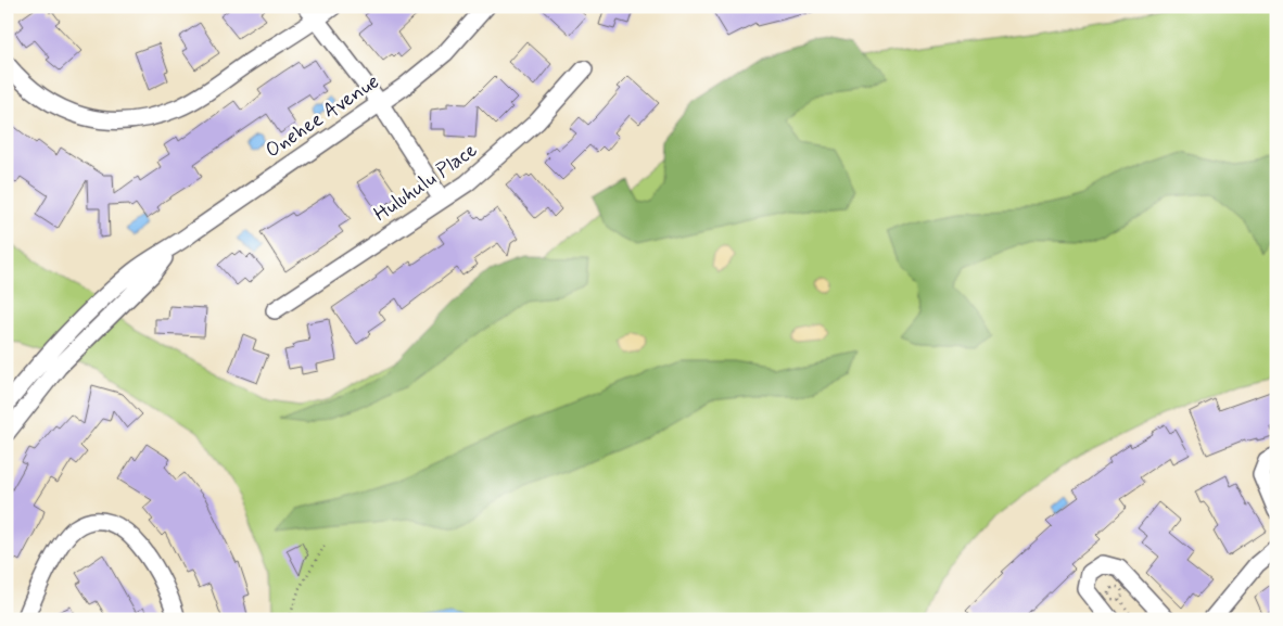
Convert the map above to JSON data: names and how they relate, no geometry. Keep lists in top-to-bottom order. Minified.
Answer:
{"streets":{"street":["Onehee Avenue","Huluhulu Place"]}}
